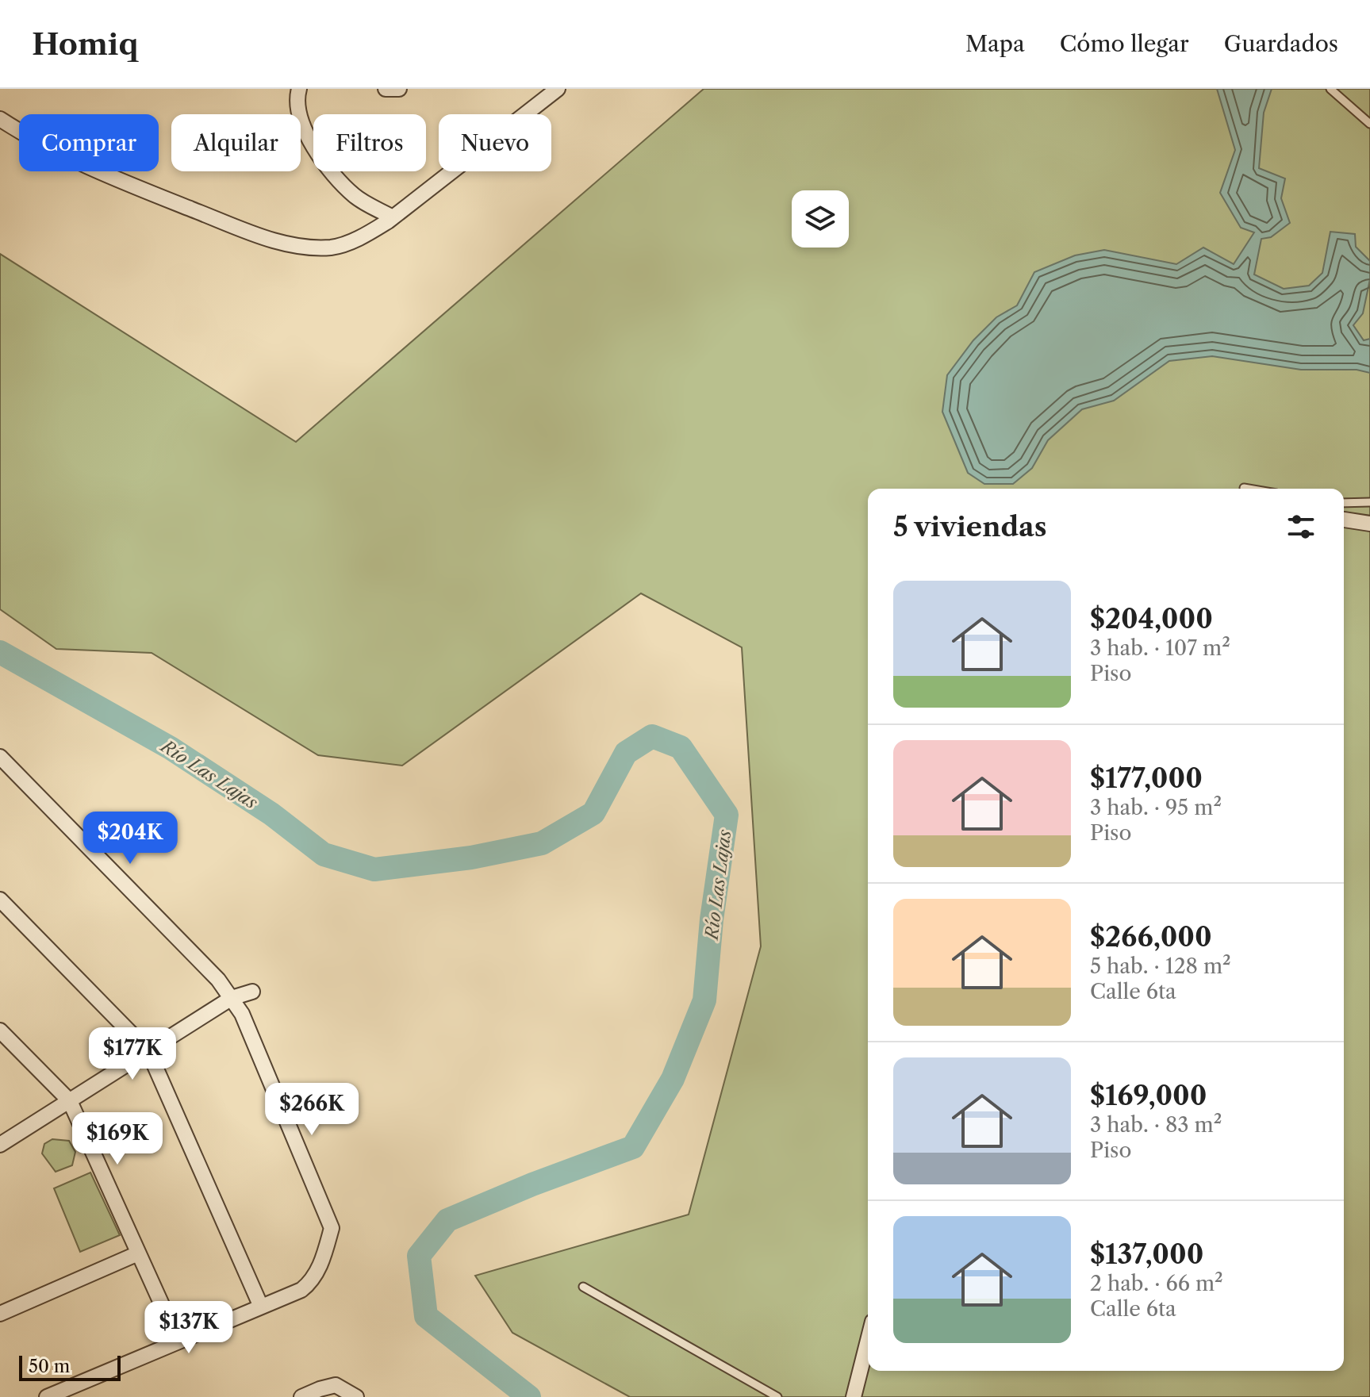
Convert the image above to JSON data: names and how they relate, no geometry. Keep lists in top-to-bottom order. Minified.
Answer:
{"water":["Río Las Lajas"],"scale_bar":"50 m","page":{"header":"Homiq","nav":["Mapa","Cómo llegar","Guardados"],"chip":["Comprar","Alquilar","Filtros","Nuevo"],"heading":"5 viviendas","list":[{"name":"$204,000","note":"3 hab. · 107 m² · Piso"},{"name":"$177,000","note":"3 hab. · 95 m² · Piso"},{"name":"$266,000","note":"5 hab. · 128 m² · Calle 6ta"},{"name":"$169,000","note":"3 hab. · 83 m² · Piso"},{"name":"$137,000","note":"2 hab. · 66 m² · Calle 6ta"}],"price":["$204K","$177K","$266K","$169K","$137K"],"scale":"50 m"}}
